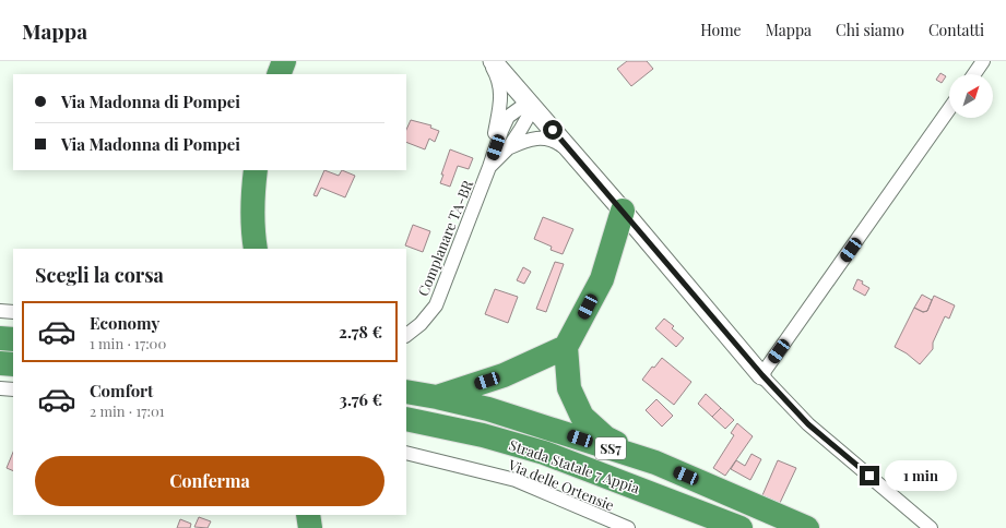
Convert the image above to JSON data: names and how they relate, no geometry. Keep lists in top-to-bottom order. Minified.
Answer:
{"streets":{"highway":["SS7","Strada Statale 7 Appia"],"street":["Complanare TA-BR","Via delle Ortensie"]},"north":"top right","page":{"header":"Mappa","nav":["Home","Mappa","Chi siamo","Contatti"],"banner":["Via Madonna di Pompei","Via Madonna di Pompei"],"heading":"Scegli la corsa","list":[{"name":"Economy","note":"1 min · 17:00","value":"2.78 €"},{"name":"Comfort","note":"2 min · 17:01","value":"3.76 €"}],"buttons":"Conferma","bubble":"1 min"}}
